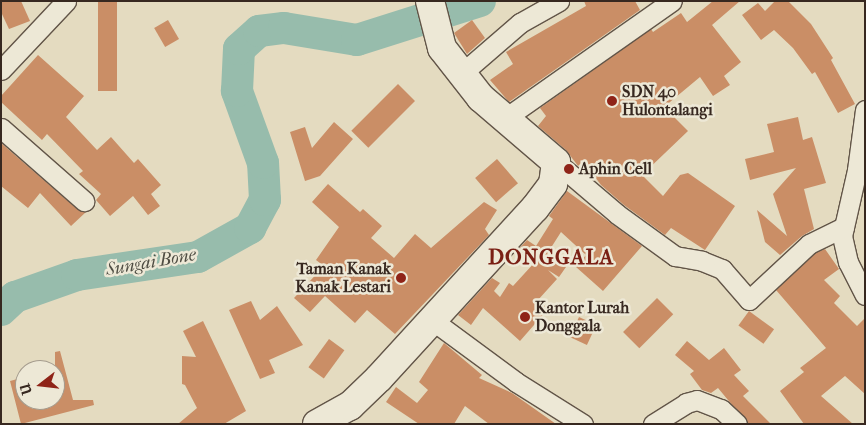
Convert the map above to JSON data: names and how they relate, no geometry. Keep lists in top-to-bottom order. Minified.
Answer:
{"districts":["DONGGALA"],"water":["Sungai Bone"],"places":["SDN 40 Hulontalangi","Aphin Cell","Taman Kanak Kanak Lestari","Kantor Lurah Donggala"],"north":"left"}
